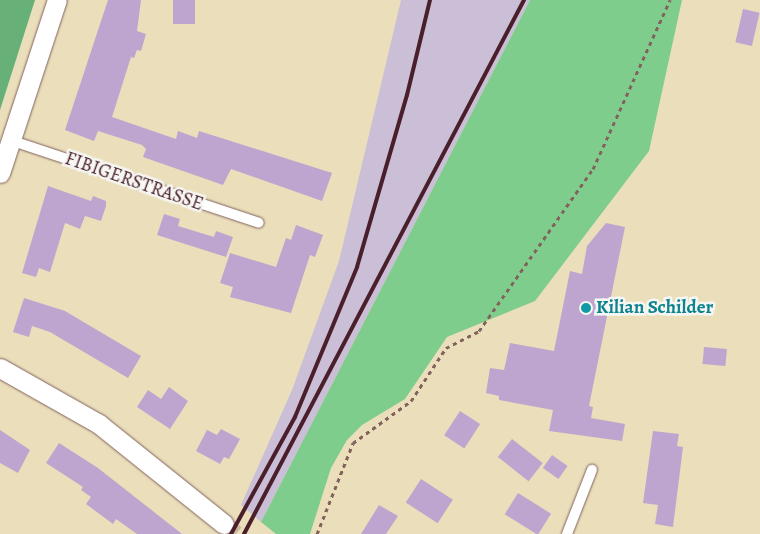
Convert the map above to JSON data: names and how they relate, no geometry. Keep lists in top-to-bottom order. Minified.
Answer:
{"streets":{"lane":["FIBIGERSTRASSE"]},"places":["Kilian Schilder"]}
